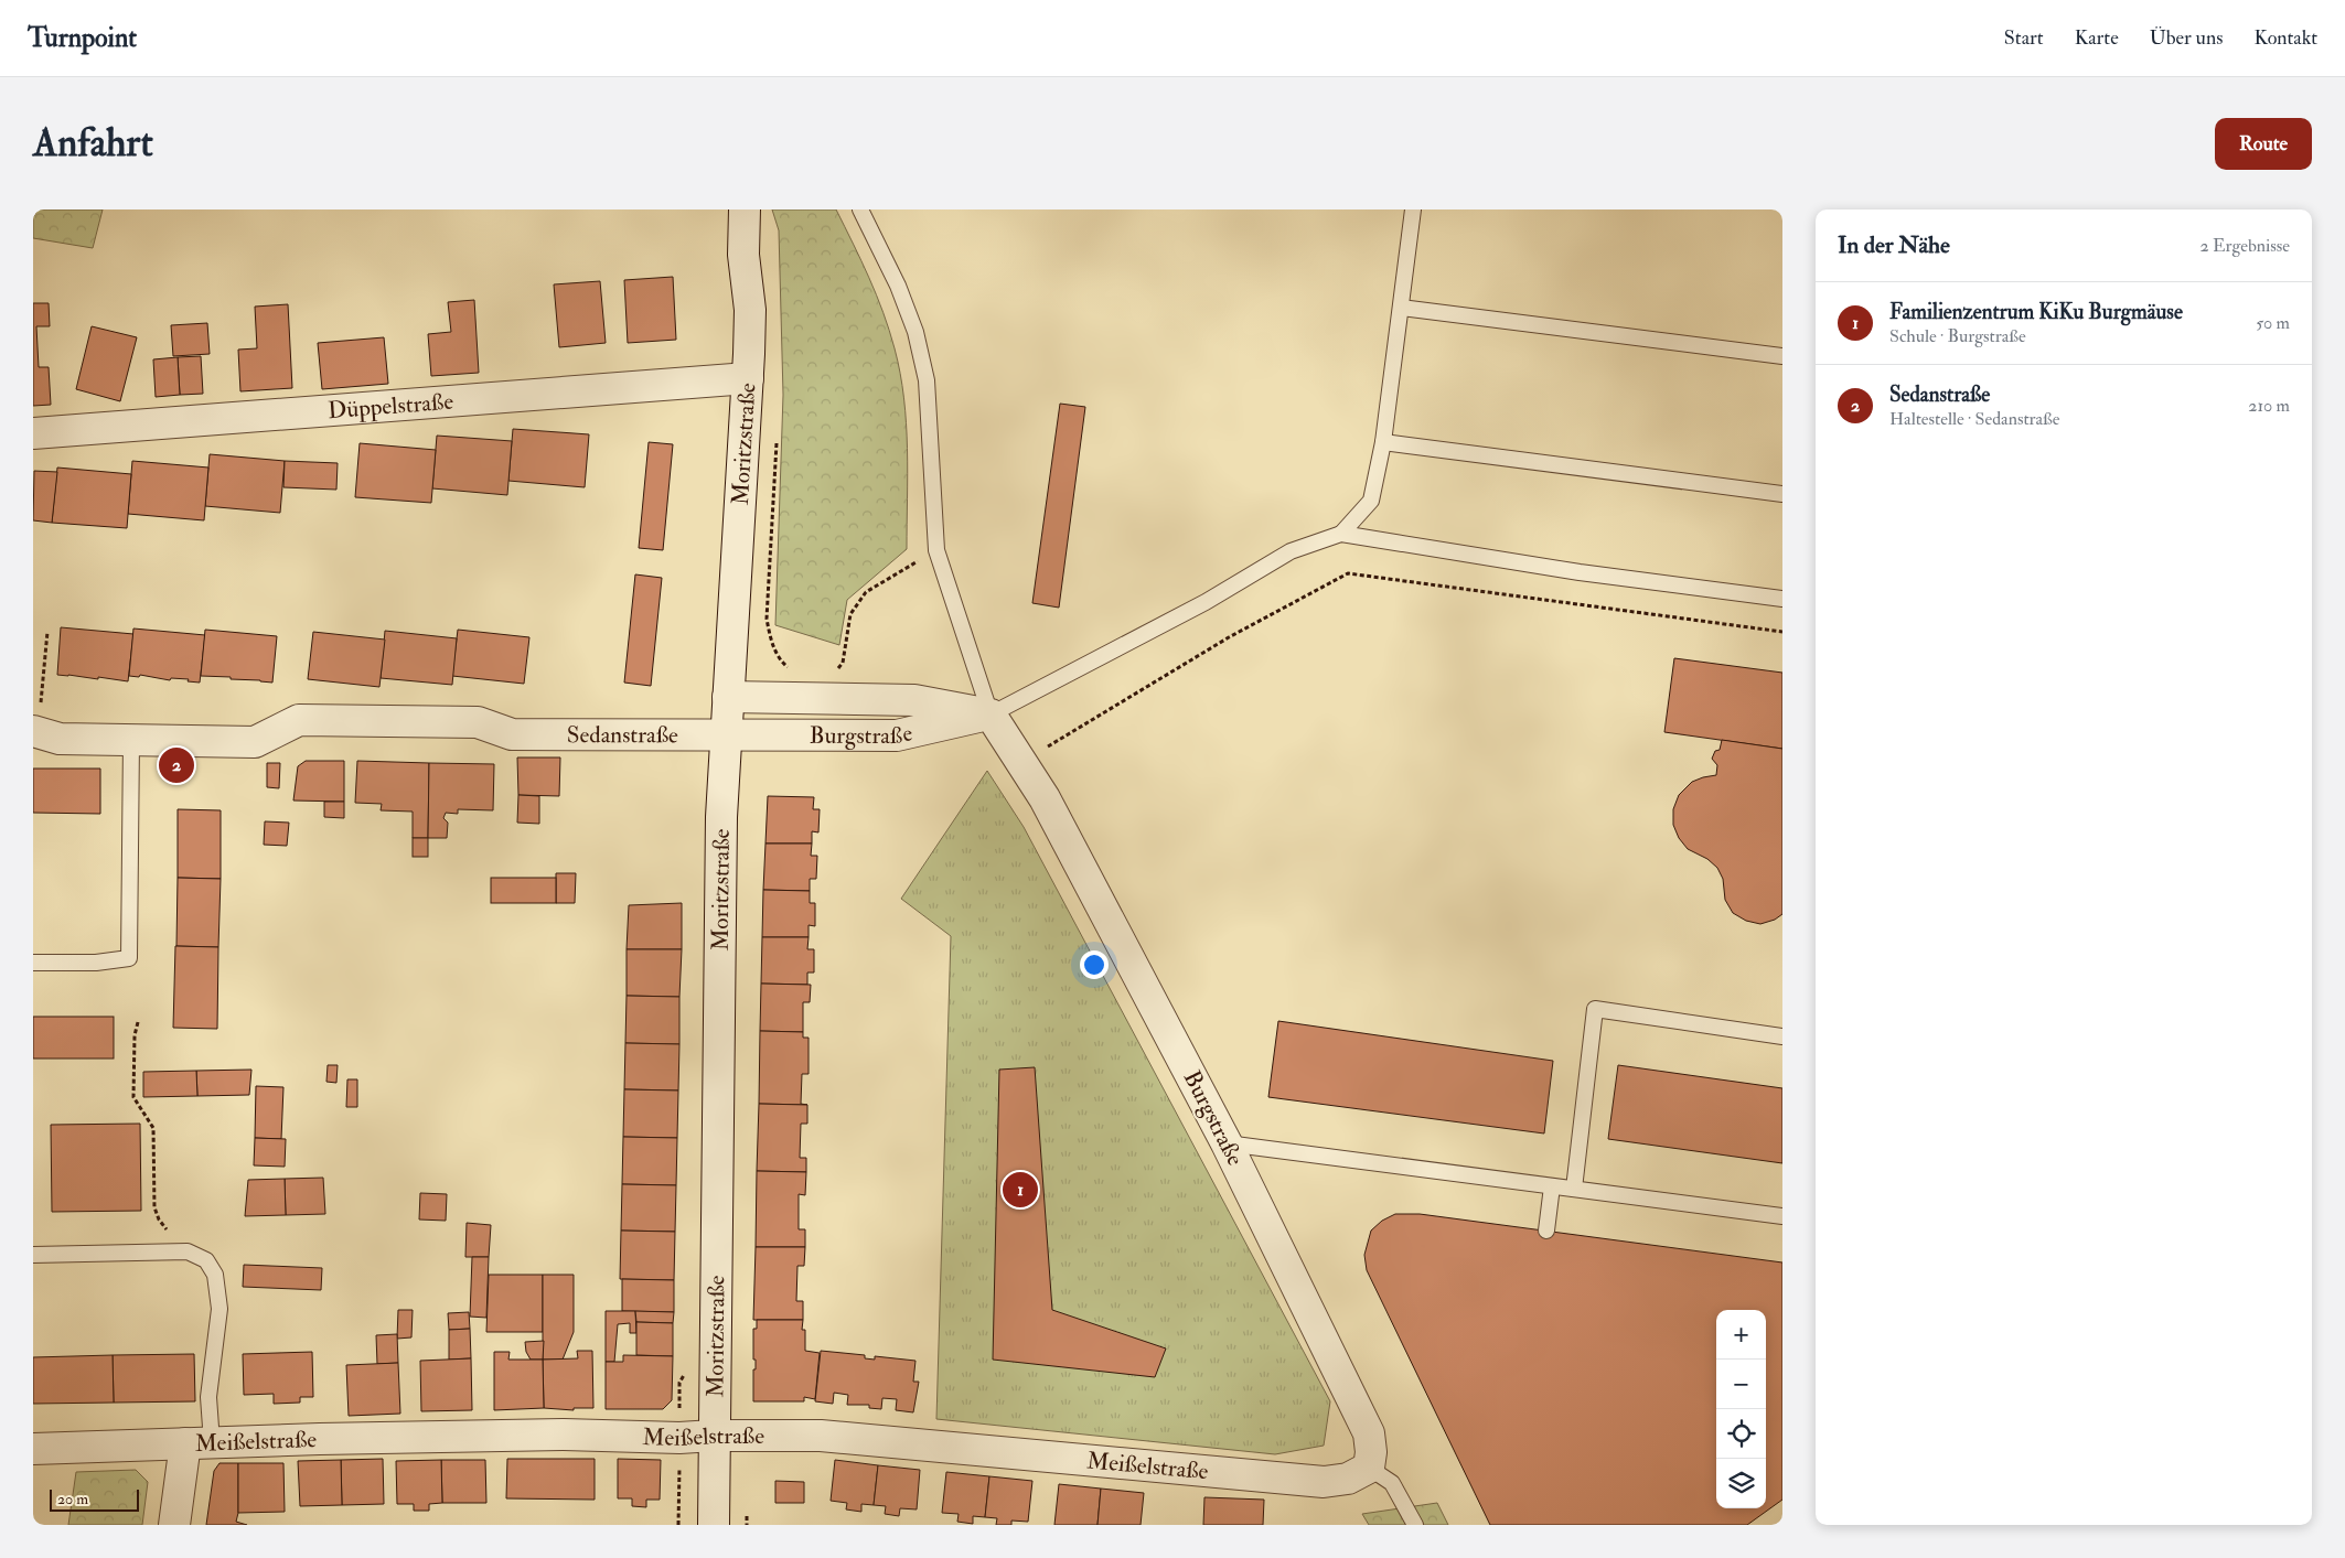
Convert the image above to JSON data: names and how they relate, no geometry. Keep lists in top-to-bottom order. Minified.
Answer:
{"streets":{"street":["Düppelstraße","Moritzstraße","Burgstraße","Sedanstraße","Meißelstraße"]},"crossings":[["Düppelstraße","Moritzstraße"],["Moritzstraße","Burgstraße"],["Moritzstraße","Sedanstraße"],["Moritzstraße","Meißelstraße"],["Burgstraße","Sedanstraße"],["Burgstraße","Meißelstraße"]],"scale_bar":"20 m","page":{"header":"Turnpoint","nav":["Start","Karte","Über uns","Kontakt"],"buttons":"Route","title":"Anfahrt","heading":["In der Nähe","2 Ergebnisse"],"list":[{"mark":"1","name":"Familienzentrum KiKu Burgmäuse","note":"Schule · Burgstraße","value":"50 m"},{"mark":"2","name":"Sedanstraße","note":"Haltestelle · Sedanstraße","value":"210 m"}],"pins":["2","1"],"map_buttons":["+","−"],"scale":"20 m"}}
